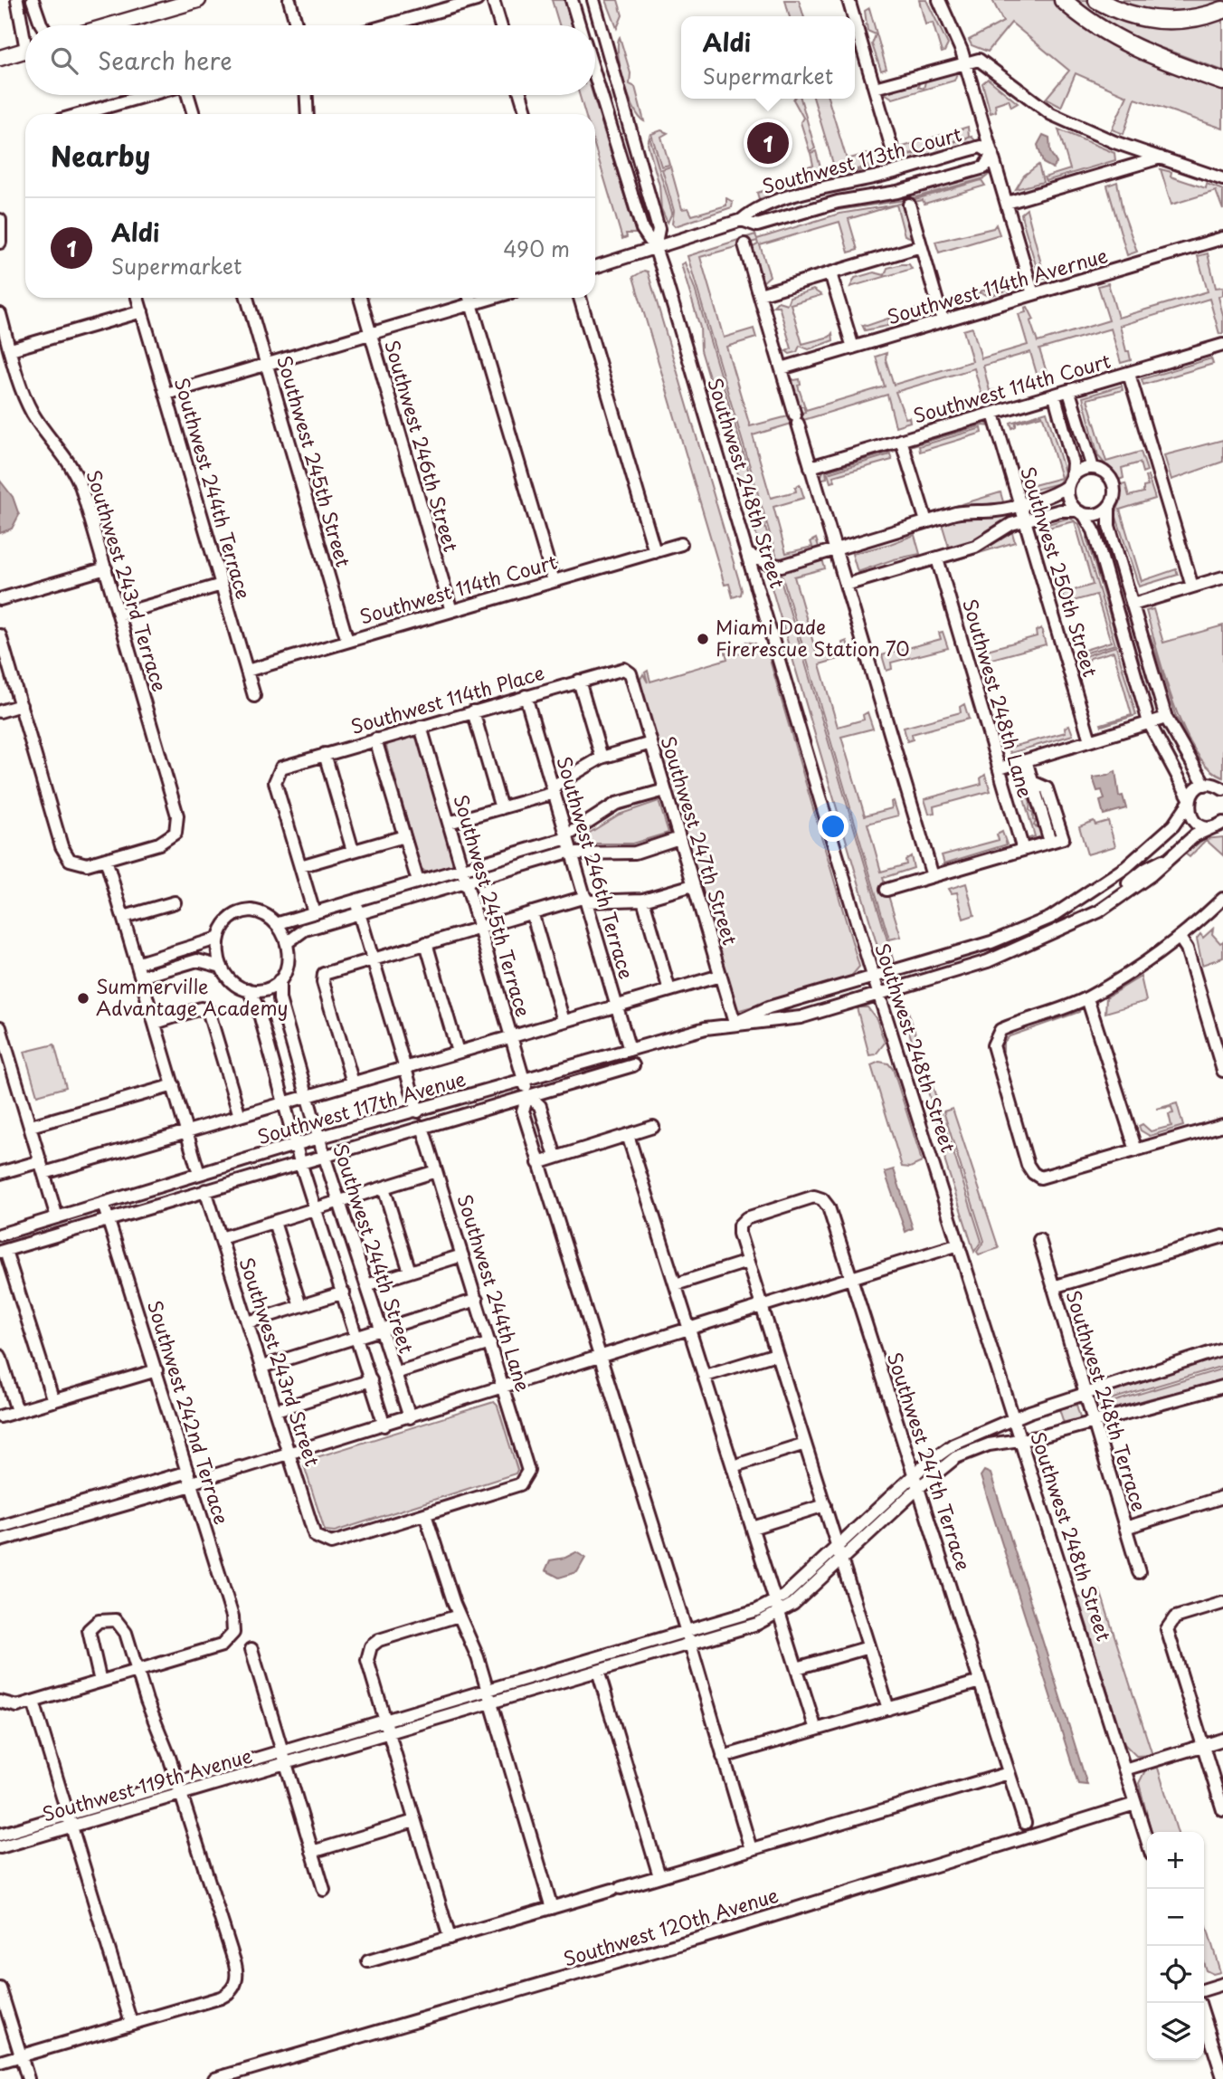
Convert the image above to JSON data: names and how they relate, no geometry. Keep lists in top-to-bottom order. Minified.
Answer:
{"streets":{"street":["Southwest 113th Court","Southwest 114th Avernue","Southwest 114th Court","Southwest 246th Street","Southwest 245th Street","Southwest 248th Street","Southwest 244th Terrace","Southwest 250th Street","Southwest 243rd Terrace","Southwest 248th Lane","Southwest 114th Place","Southwest 247th Street","Southwest 246th Terrace","Southwest 245th Terrace","Southwest 117th Avenue","Southwest 244th Street","Southwest 244th Lane","Southwest 243rd Street","Southwest 248th Terrace","Southwest 242nd Terrace","Southwest 247th Terrace","Southwest 119th Avenue","Southwest 120th Avenue"]},"crossings":[["Southwest 113th Court","Southwest 248th Street"],["Southwest 114th Court","Southwest 246th Street"],["Southwest 114th Court","Southwest 245th Street"],["Southwest 114th Court","Southwest 244th Terrace"],["Southwest 114th Court","Southwest 250th Street"],["Southwest 248th Street","Southwest 117th Avenue"],["Southwest 248th Street","Southwest 120th Avenue"],["Southwest 114th Place","Southwest 247th Street"],["Southwest 114th Place","Southwest 246th Terrace"],["Southwest 114th Place","Southwest 245th Terrace"],["Southwest 247th Street","Southwest 117th Avenue"],["Southwest 246th Terrace","Southwest 117th Avenue"],["Southwest 245th Terrace","Southwest 117th Avenue"],["Southwest 117th Avenue","Southwest 244th Street"],["Southwest 117th Avenue","Southwest 244th Lane"],["Southwest 117th Avenue","Southwest 243rd Street"],["Southwest 117th Avenue","Southwest 242nd Terrace"],["Southwest 244th Lane","Southwest 243rd Street"]],"places":["Miami Dade Firerescue Station 70","Summerville Advantage Academy"],"page":{"popup":["Aldi","Supermarket"],"search":"Search here","heading":"Nearby","pins":"1","list":[{"mark":"1","name":"Aldi","note":"Supermarket","value":"490 m"}],"map_buttons":["+","−"]}}
